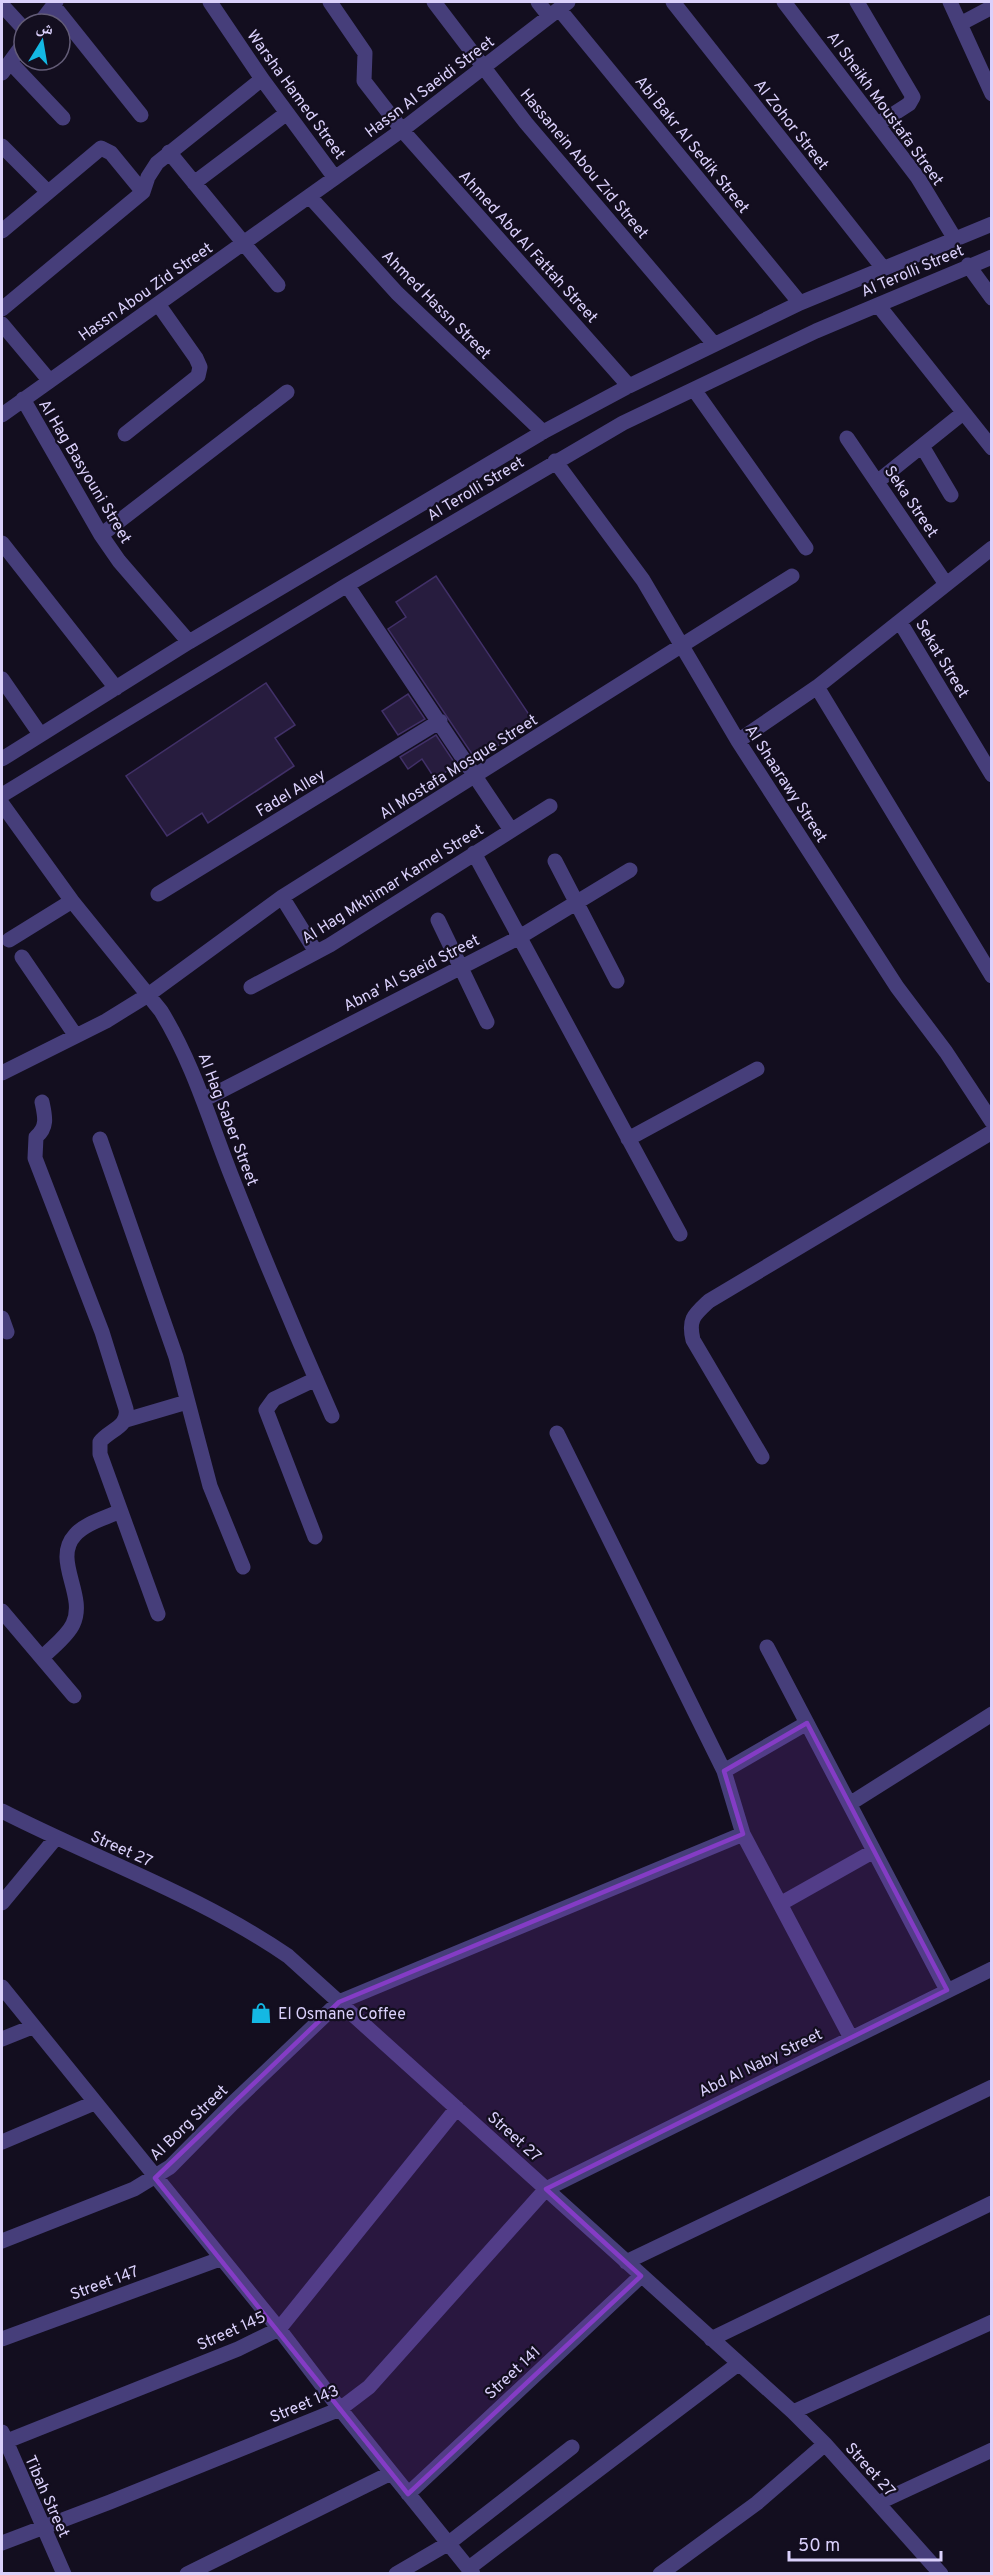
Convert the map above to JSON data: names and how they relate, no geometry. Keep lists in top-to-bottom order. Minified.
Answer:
{"streets":{"street":["Hassn Al Saeidi Street","Warsha Hamed Street","Al Sheikh Moustafa Street","Al Zohor Street","Abi Bakr Al Sedik Street","Hassanein Abou Zid Street","Ahmed Abd Al Fattah Street","Al Terolli Street","Hassn Abou Zid Street","Ahmed Hassn Street","Al Hag Basyouni Street","Seka Street","Sekat Street","Al Mostafa Mosque Street","Al Shaarawy Street","Fadel Alley","Al Hag Mkhimar Kamel Street","Abna' Al Saeid Street","Al Hag Saber Street","Street 27","Abd Al Naby Street","Al Borg Street","Street 147","Street 145","Street 141","Street 143","Tibah Street"]},"crossings":[["Hassn Al Saeidi Street","Warsha Hamed Street"],["Hassn Al Saeidi Street","Abi Bakr Al Sedik Street"],["Hassn Al Saeidi Street","Hassanein Abou Zid Street"],["Hassn Al Saeidi Street","Ahmed Abd Al Fattah Street"],["Hassn Al Saeidi Street","Hassn Abou Zid Street"],["Hassn Al Saeidi Street","Ahmed Hassn Street"],["Al Sheikh Moustafa Street","Al Terolli Street"],["Al Zohor Street","Al Terolli Street"],["Abi Bakr Al Sedik Street","Al Terolli Street"],["Hassanein Abou Zid Street","Al Terolli Street"],["Ahmed Abd Al Fattah Street","Al Terolli Street"],["Al Terolli Street","Ahmed Hassn Street"],["Al Terolli Street","Al Hag Basyouni Street"],["Al Terolli Street","Al Shaarawy Street"],["Hassn Abou Zid Street","Ahmed Hassn Street"],["Hassn Abou Zid Street","Al Hag Basyouni Street"],["Al Mostafa Mosque Street","Al Shaarawy Street"],["Al Mostafa Mosque Street","Al Hag Saber Street"],["Abna' Al Saeid Street","Al Hag Saber Street"],["Street 27","Abd Al Naby Street"],["Street 27","Al Borg Street"],["Street 27","Street 145"],["Street 27","Street 141"],["Street 27","Street 143"],["Abd Al Naby Street","Street 143"],["Street 145","Tibah Street"],["Street 143","Tibah Street"]],"places":{"shop":["El Osmane Coffee"]},"scale_bar":"50 m","north":"top"}
